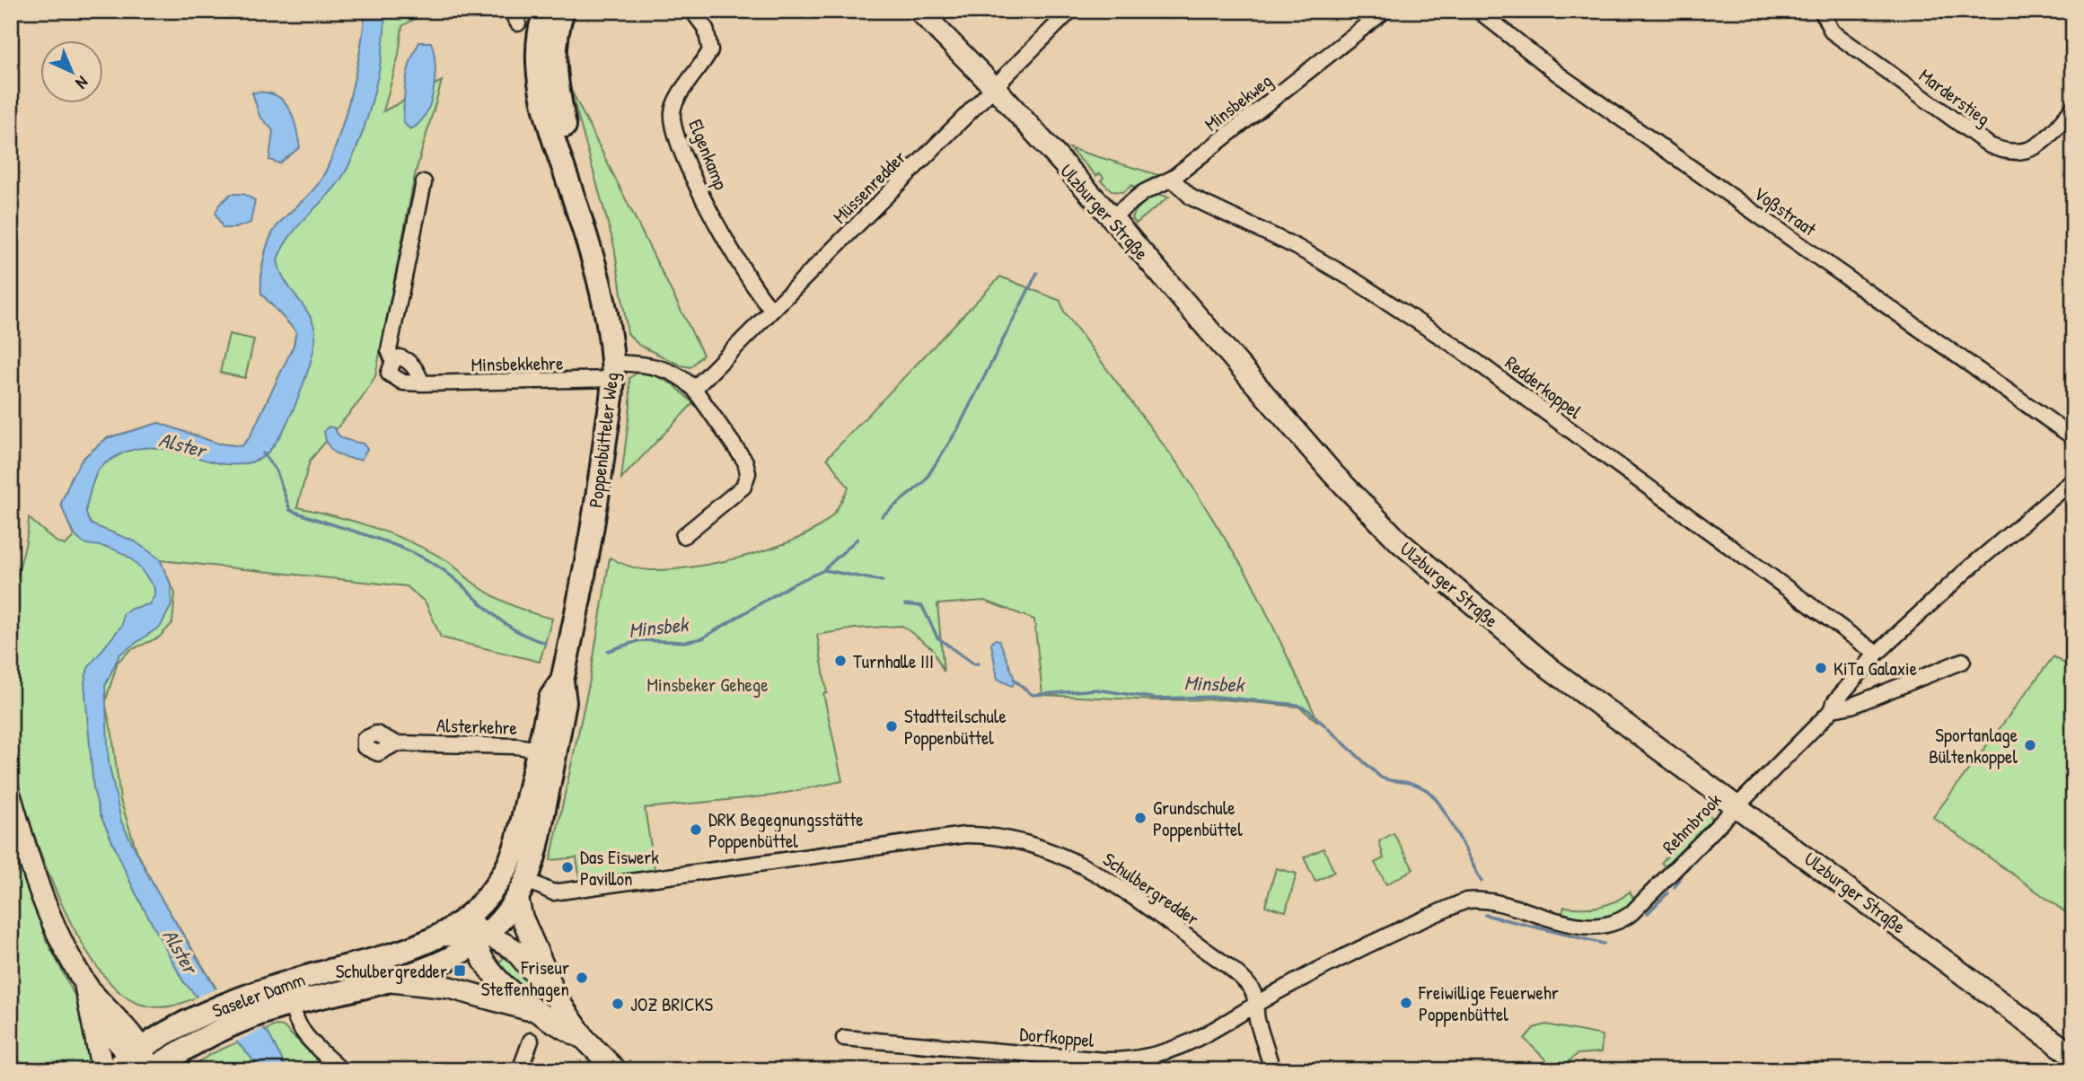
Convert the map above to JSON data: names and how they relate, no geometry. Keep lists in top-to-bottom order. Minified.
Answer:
{"streets":{"main road":["Ulzburger Straße","Poppenbütteler Weg","Saseler Damm"],"street":["Marderstieg","Minsbekweg","Elgenkamp","Müssenredder","Voßstraat","Minsbekkehre","Redderkoppel","Alsterkehre","Rehmbrook","Schulbergredder","Dorfkoppel"]},"crossings":[["Minsbekweg","Ulzburger Straße"],["Minsbekweg","Redderkoppel"],["Elgenkamp","Müssenredder"],["Müssenredder","Ulzburger Straße"],["Ulzburger Straße","Rehmbrook"],["Minsbekkehre","Poppenbütteler Weg"],["Redderkoppel","Rehmbrook"],["Poppenbütteler Weg","Alsterkehre"],["Poppenbütteler Weg","Schulbergredder"],["Poppenbütteler Weg","Saseler Damm"],["Rehmbrook","Schulbergredder"],["Rehmbrook","Dorfkoppel"],["Schulbergredder","Dorfkoppel"]],"water":["Alster","Minsbek"],"parks":["Minsbeker Gehege"],"places":{"other":["Turnhalle III","KiTa Galaxie","Stadtteilschule Poppenbüttel","Sportanlage Bültenkoppel","Grundschule Poppenbüttel","DRK Begegnungsstätte Poppenbüttel","Das Eiswerk Pavillon","Friseur Steffenhagen","Freiwillige Feuerwehr Poppenbüttel","JOZ BRICKS"],"transit":["Schulbergredder"]},"north":"bottom right"}
